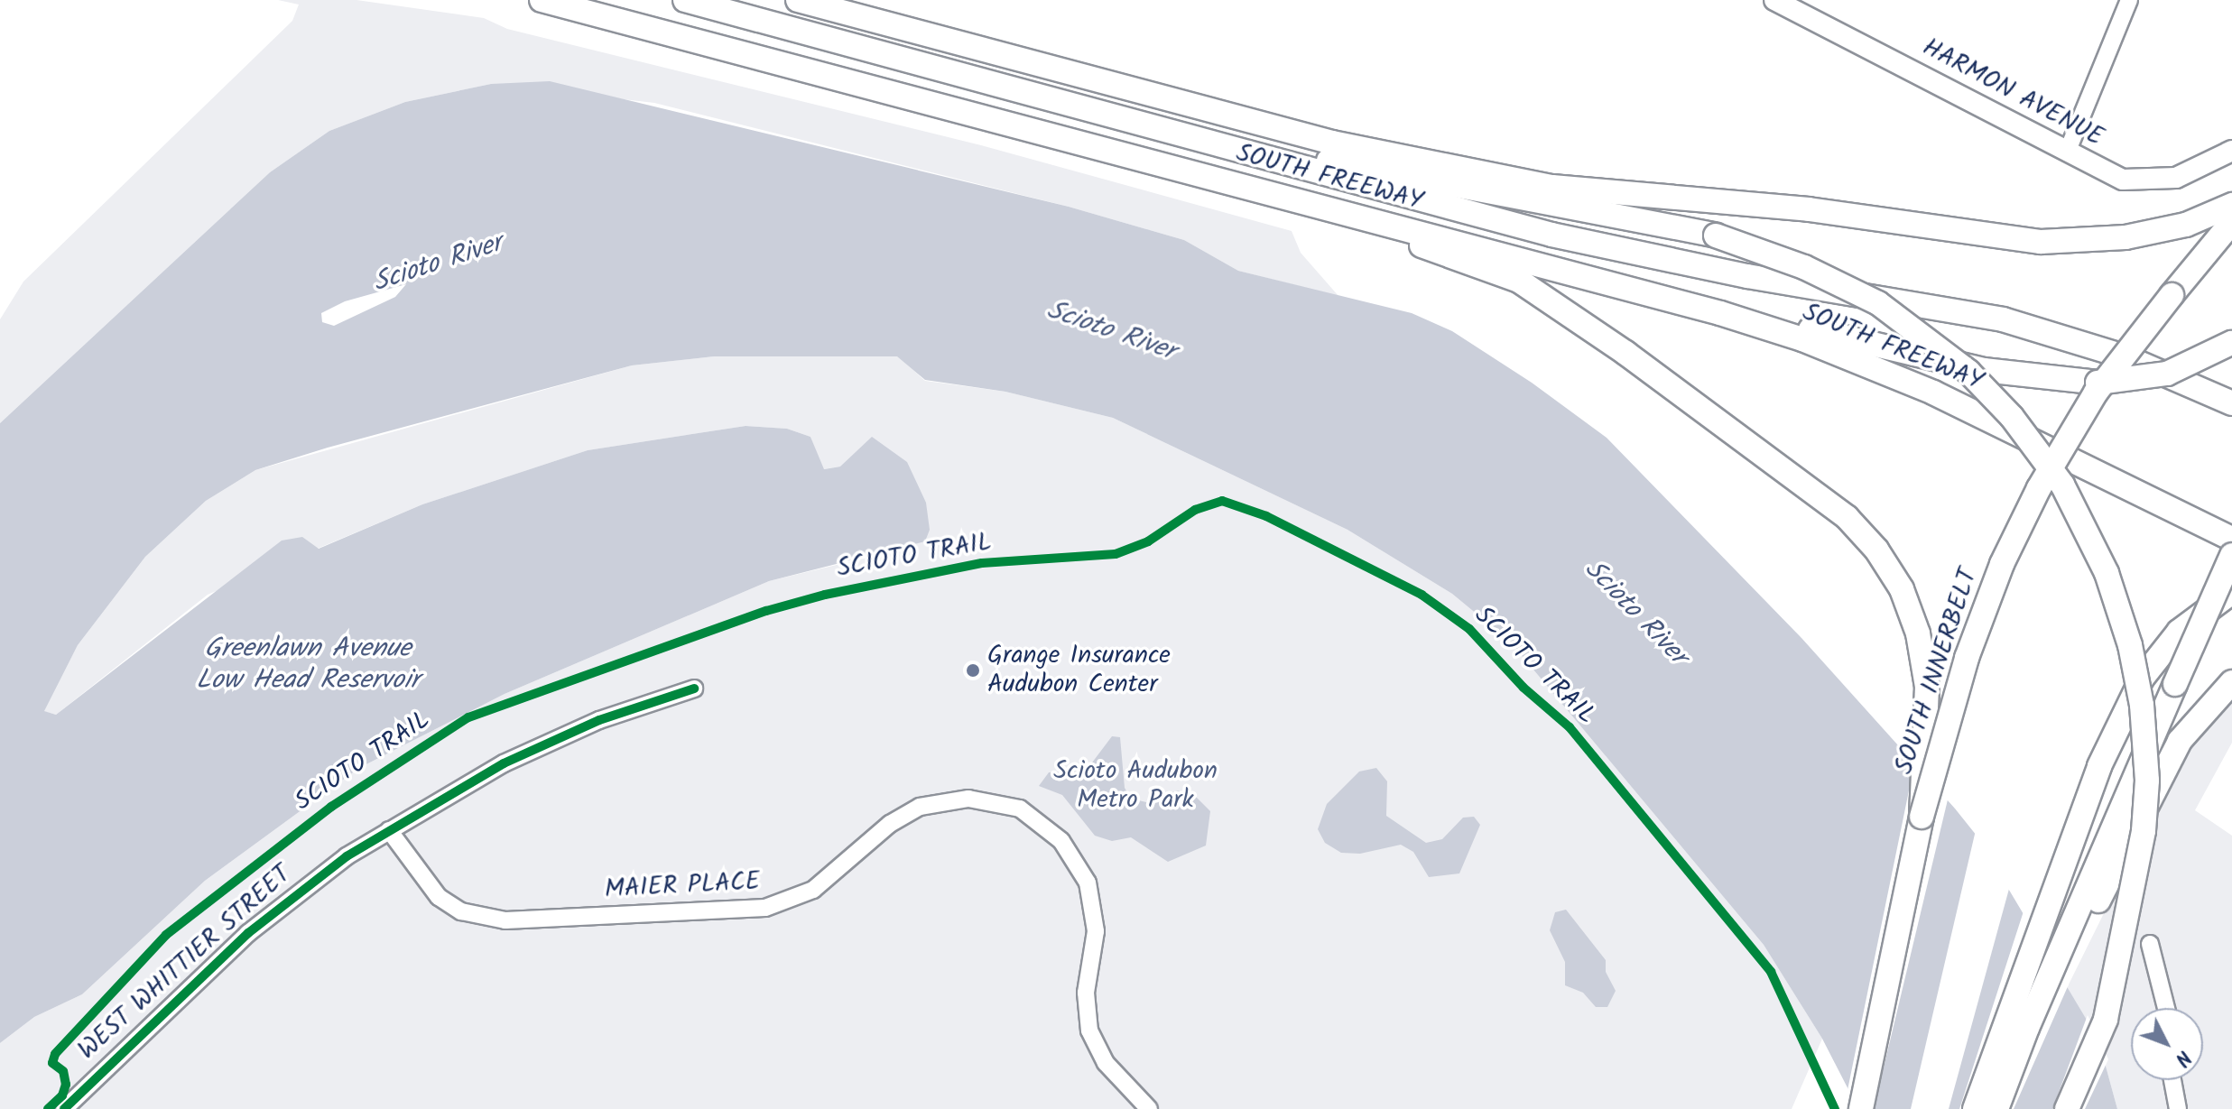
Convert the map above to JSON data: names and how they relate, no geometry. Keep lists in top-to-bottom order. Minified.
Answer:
{"streets":{"highway":["SOUTH FREEWAY","SOUTH INNERBELT"],"main road":["HARMON AVENUE"],"street":["MAIER PLACE","WEST WHITTIER STREET"],"cycle path":["SCIOTO TRAIL"]},"crossings":[["MAIER PLACE","WEST WHITTIER STREET"]],"water":["Scioto River","Greenlawn Avenue Low Head Reservoir"],"parks":["Scioto Audubon Metro Park"],"places":["Grange Insurance Audubon Center"],"north":"bottom right"}
